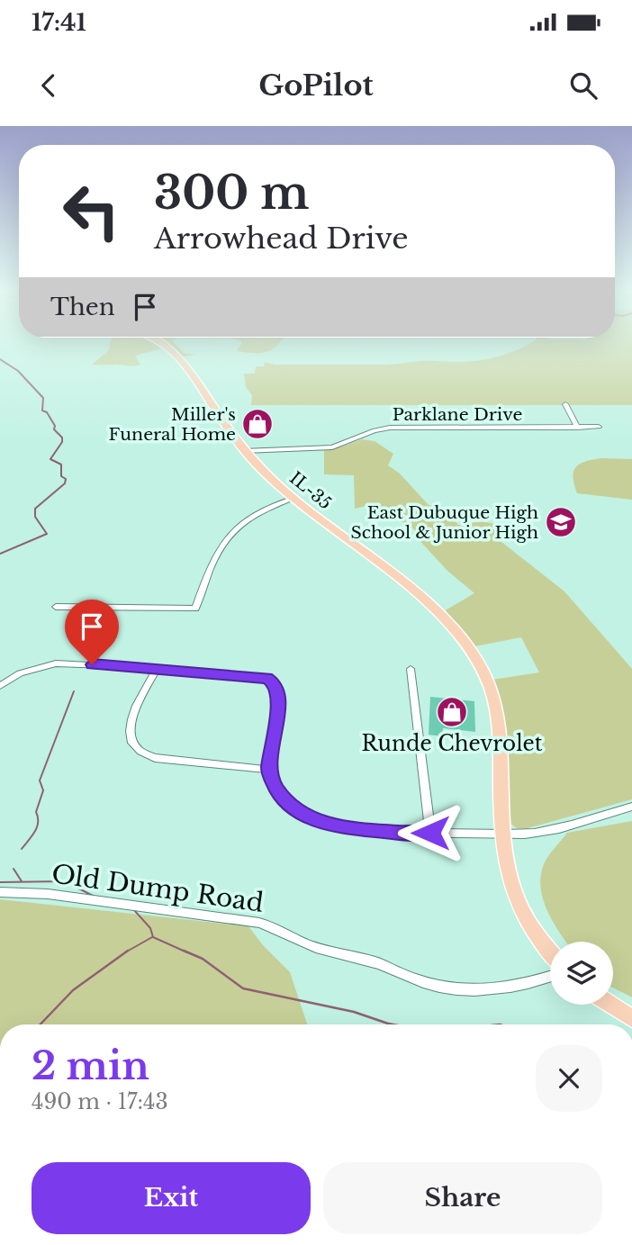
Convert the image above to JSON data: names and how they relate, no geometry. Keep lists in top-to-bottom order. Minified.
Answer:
{"streets":{"main road":["IL-35"],"street":["Parklane Drive","Old Dump Road"]},"crossings":[["Parklane Drive","IL-35"]],"places":{"shop":["Miller's Funeral Home","Runde Chevrolet"],"school or university":["East Dubuque High School & Junior High"]},"page":{"status":"17:41","header":"GoPilot","turn":["300 m","Arrowhead Drive"],"then":"Then","heading":["2 min","490 m · 17:43"],"buttons":["Exit","Share"]}}
